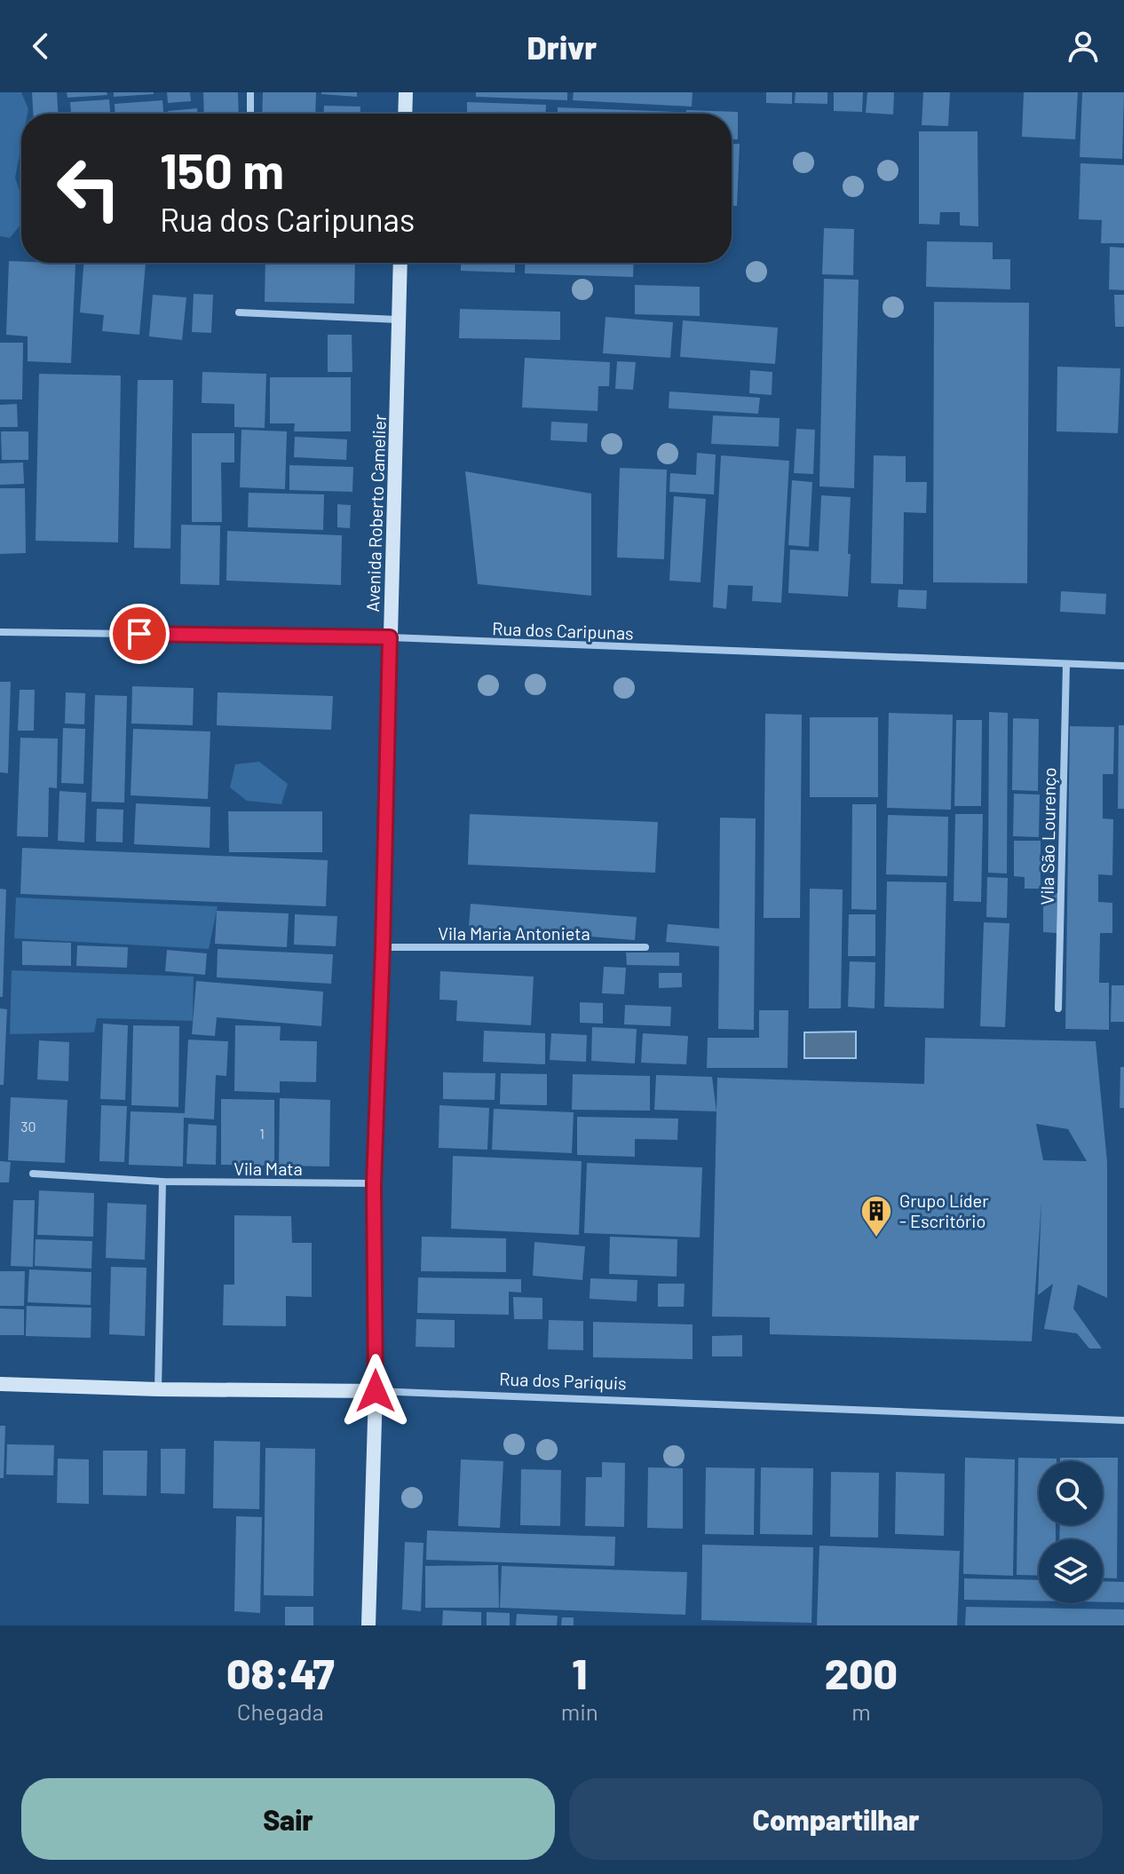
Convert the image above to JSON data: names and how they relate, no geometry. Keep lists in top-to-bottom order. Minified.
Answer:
{"streets":{"main road":["Avenida Roberto Camelier","Rua dos Pariquis"],"street":["Rua dos Caripunas","Vila São Lourenço","Vila Maria Antonieta","Vila Mata"]},"crossings":[["Avenida Roberto Camelier","Rua dos Caripunas"],["Avenida Roberto Camelier","Vila Maria Antonieta"],["Avenida Roberto Camelier","Vila Mata"],["Avenida Roberto Camelier","Rua dos Pariquis"],["Rua dos Caripunas","Vila São Lourenço"]],"places":{"building":["Grupo Líder - Escritório"]},"house_numbers":["30","1"],"page":{"header":"Drivr","turn":["150 m","Rua dos Caripunas"],"eta":["08:47","Chegada","1","min","200","m"],"buttons":["Sair","Compartilhar"]}}
